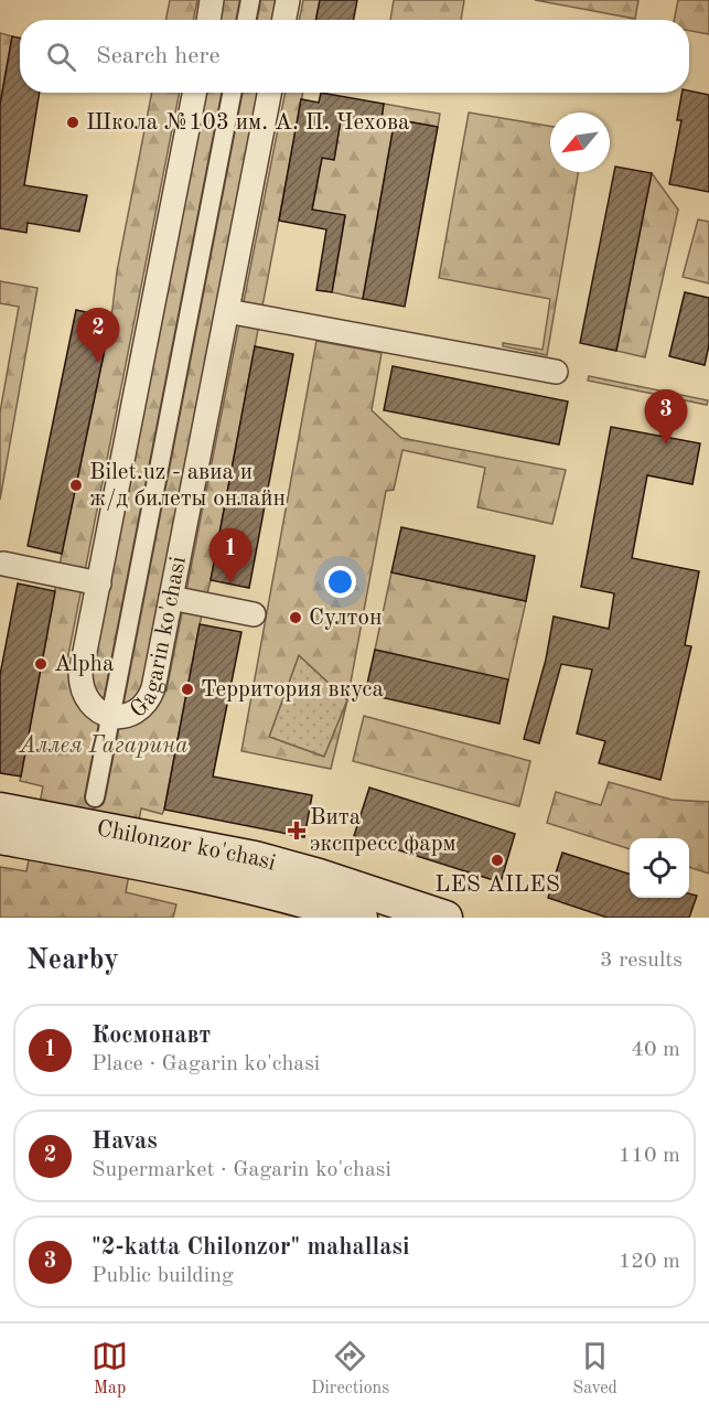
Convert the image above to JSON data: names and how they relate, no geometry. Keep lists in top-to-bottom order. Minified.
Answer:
{"streets":{"main road":["Chilonzor ko'chasi"],"street":["Gagarin ko'chasi"]},"parks":["Аллея Гагарина"],"places":{"other":["Школа №103 им. А. П. Чехова","Bilet.uz - авиа и ж/д билеты онлайн","Султон","Alpha","Территория вкуса","LES AILES"],"health":["Вита экспресс фарм"]},"north":"bottom left","page":{"search":"Search here","pins":["2","3","1"],"heading":["Nearby","3 results"],"list":[{"mark":"1","name":"Космонавт","note":"Place · Gagarin ko'chasi","value":"40 m"},{"mark":"2","name":"Havas","note":"Supermarket · Gagarin ko'chasi","value":"110 m"},{"mark":"3","name":"\"2-katta Chilonzor\" mahallasi","note":"Public building","value":"120 m"}],"nav":["Map","Directions","Saved"]}}
